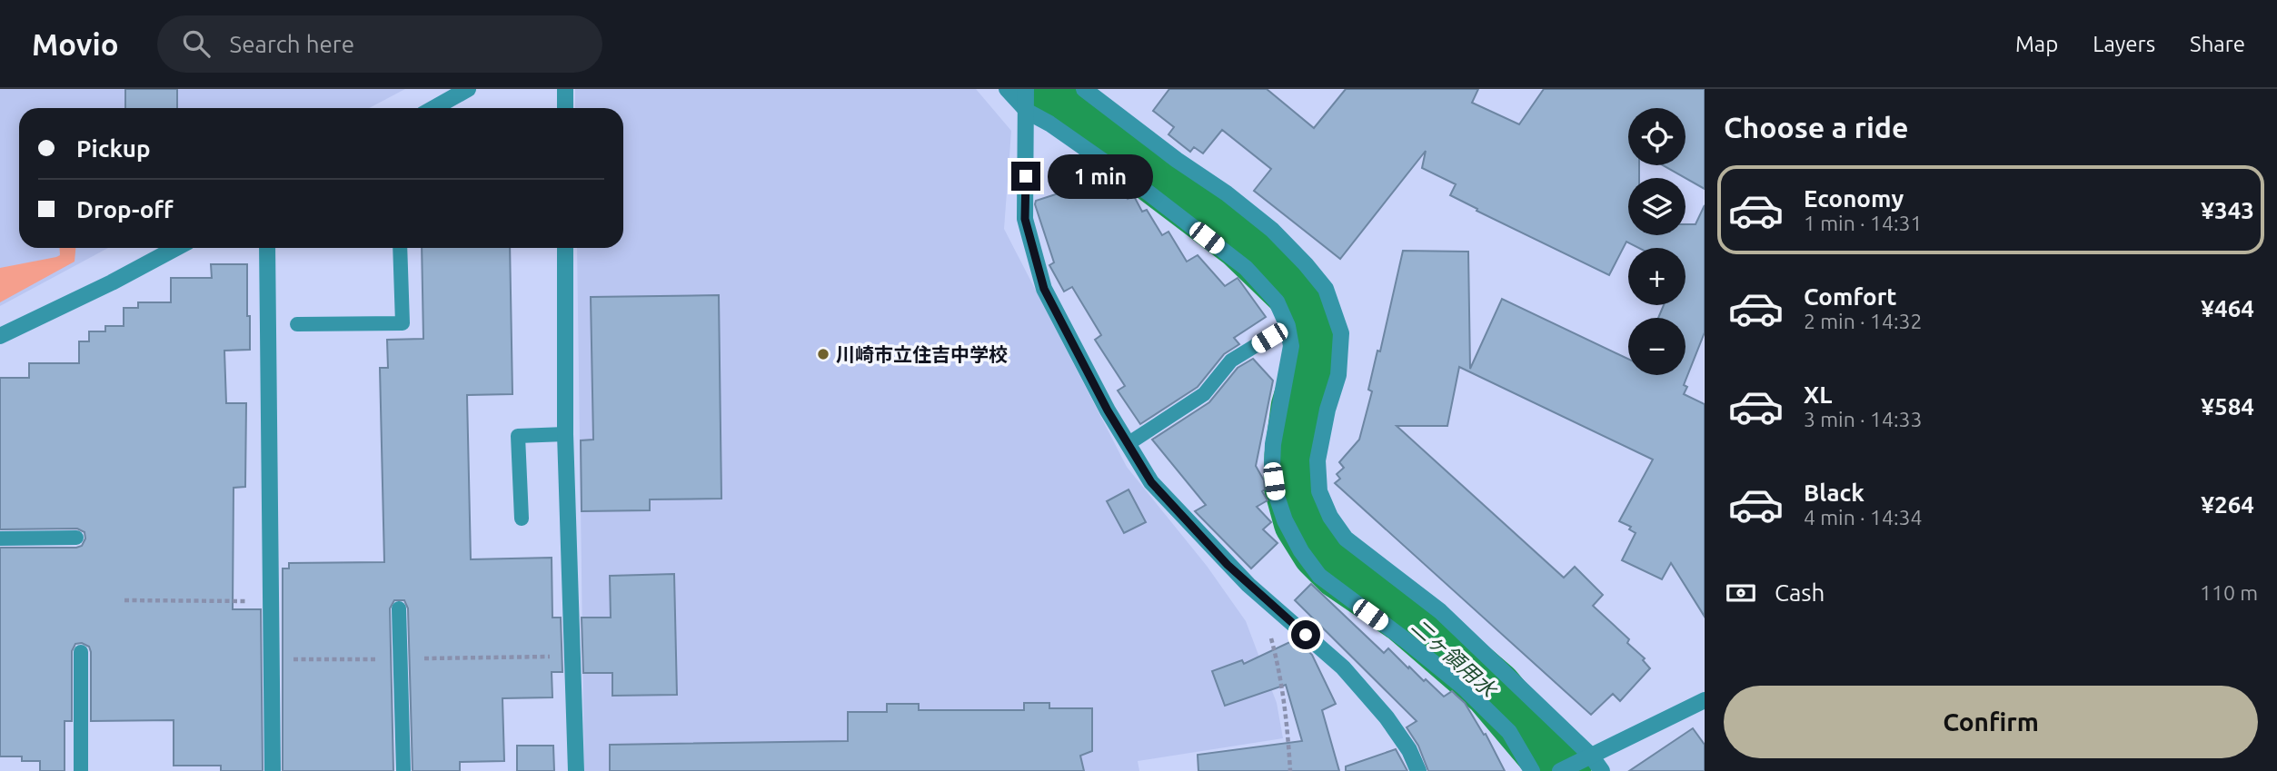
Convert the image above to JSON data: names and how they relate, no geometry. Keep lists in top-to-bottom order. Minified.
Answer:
{"water":["二ヶ領用水"],"places":["川崎市立住吉中学校"],"page":{"header":"Movio","search":"Search here","nav":["Map","Layers","Share"],"heading":"Choose a ride","map_buttons":["+","−"],"banner":["Pickup","Drop-off"],"bubble":"1 min","list":[{"name":"Economy","note":"1 min · 14:31","value":"¥343"},{"name":"Comfort","note":"2 min · 14:32","value":"¥464"},{"name":"XL","note":"3 min · 14:33","value":"¥584"},{"name":"Black","note":"4 min · 14:34","value":"¥264"}],"pay":["Cash","110 m"],"buttons":"Confirm"}}
